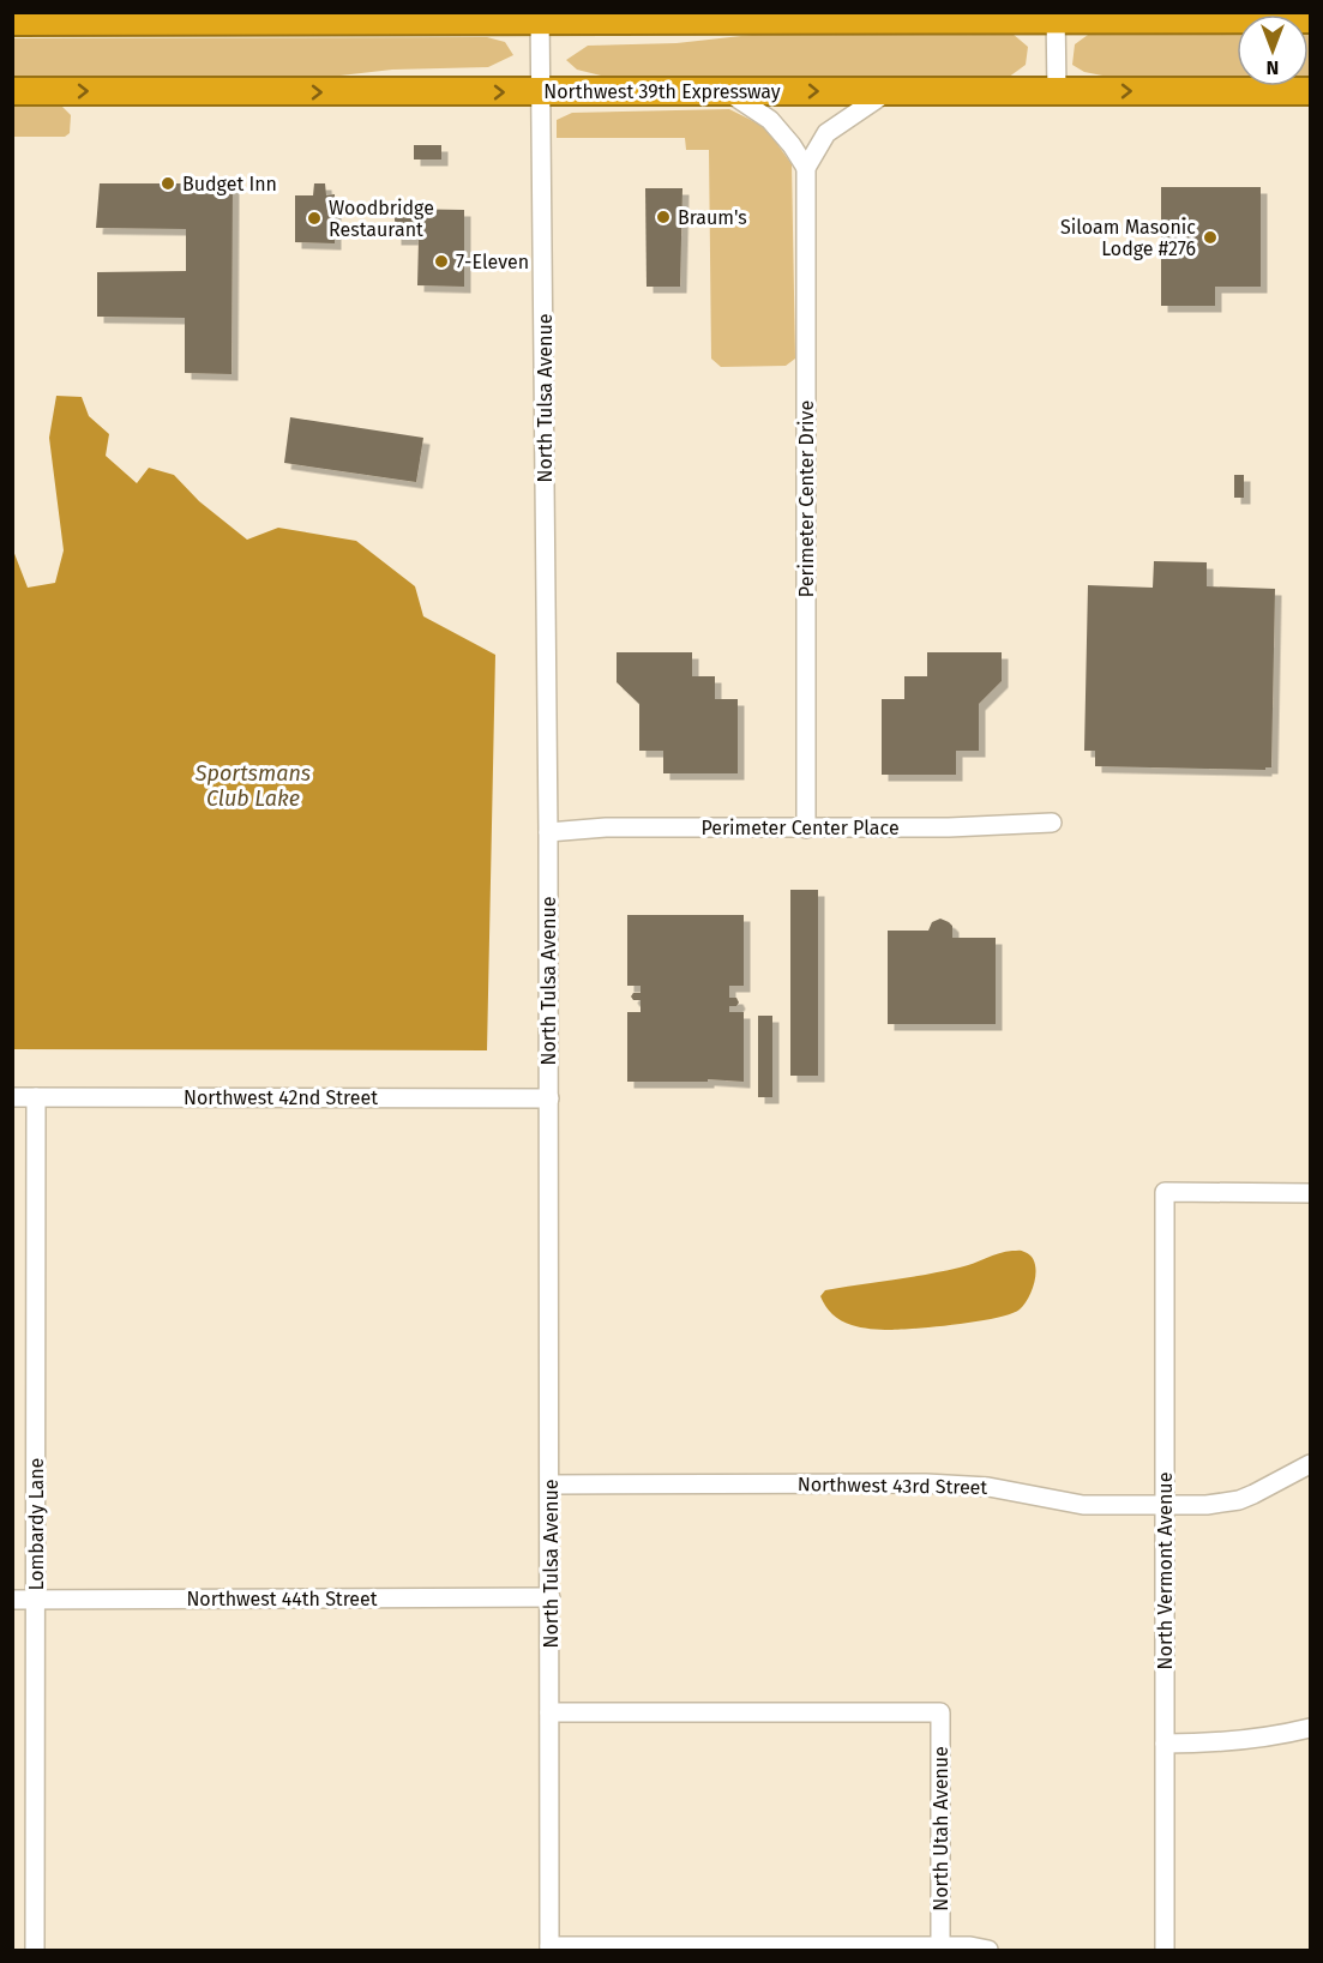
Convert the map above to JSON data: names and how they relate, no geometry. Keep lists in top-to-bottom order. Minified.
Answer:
{"streets":{"highway":["Northwest 39th Expressway"],"street":["North Tulsa Avenue","Perimeter Center Drive","Perimeter Center Place","Northwest 42nd Street","Northwest 43rd Street","Lombardy Lane","North Vermont Avenue","Northwest 44th Street","North Utah Avenue"]},"crossings":[["Northwest 39th Expressway","North Tulsa Avenue"],["Northwest 39th Expressway","Perimeter Center Drive"],["North Tulsa Avenue","Perimeter Center Place"],["North Tulsa Avenue","Northwest 42nd Street"],["North Tulsa Avenue","Northwest 43rd Street"],["North Tulsa Avenue","Northwest 44th Street"],["North Tulsa Avenue","North Utah Avenue"],["Perimeter Center Drive","Perimeter Center Place"],["Northwest 42nd Street","Lombardy Lane"],["Northwest 43rd Street","North Vermont Avenue"],["Lombardy Lane","Northwest 44th Street"]],"water":["Sportsmans Club Lake"],"places":["Budget Inn","Braum's","Woodbridge Restaurant","Siloam Masonic Lodge #276","7-Eleven"],"north":"bottom"}
